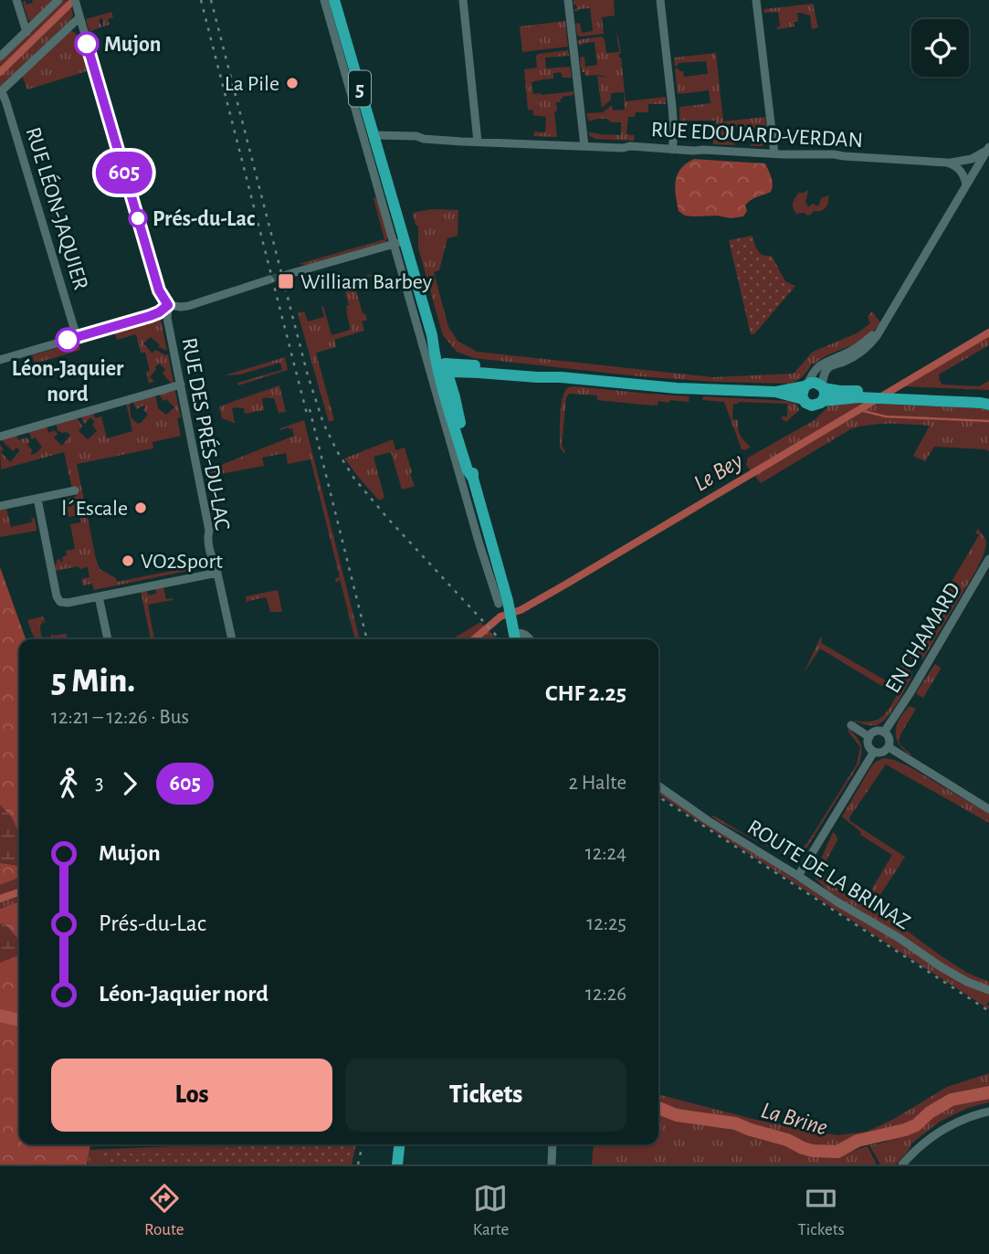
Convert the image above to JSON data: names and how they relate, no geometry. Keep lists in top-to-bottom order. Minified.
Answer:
{"streets":{"main road":["5"],"street":["RUE EDOUARD-VERDAN","RUE LÉON-JAQUIER","RUE DES PRÉS-DU-LAC","EN CHAMARD","ROUTE DE LA BRINAZ"]},"crossings":[["5","RUE EDOUARD-VERDAN"]],"water":["Le Bey","La Brine"],"places":{"other":["Mujon","La Pile","Prés-du-Lac","Léon-Jaquier nord","l´Escale","VO2Sport"],"transit":["William Barbey"]},"lines":["bus line 605"],"page":{"on_map":"605","heading":["5 Min.","12:21 – 12:26 · Bus","CHF 2.25"],"legs":["3","605","2 Halte"],"list":[{"name":"Mujon","value":"12:24"},{"name":"Prés-du-Lac","value":"12:25"},{"name":"Léon-Jaquier nord","value":"12:26"}],"buttons":["Los","Tickets"],"tabs":["Route","Karte","Tickets"]}}
